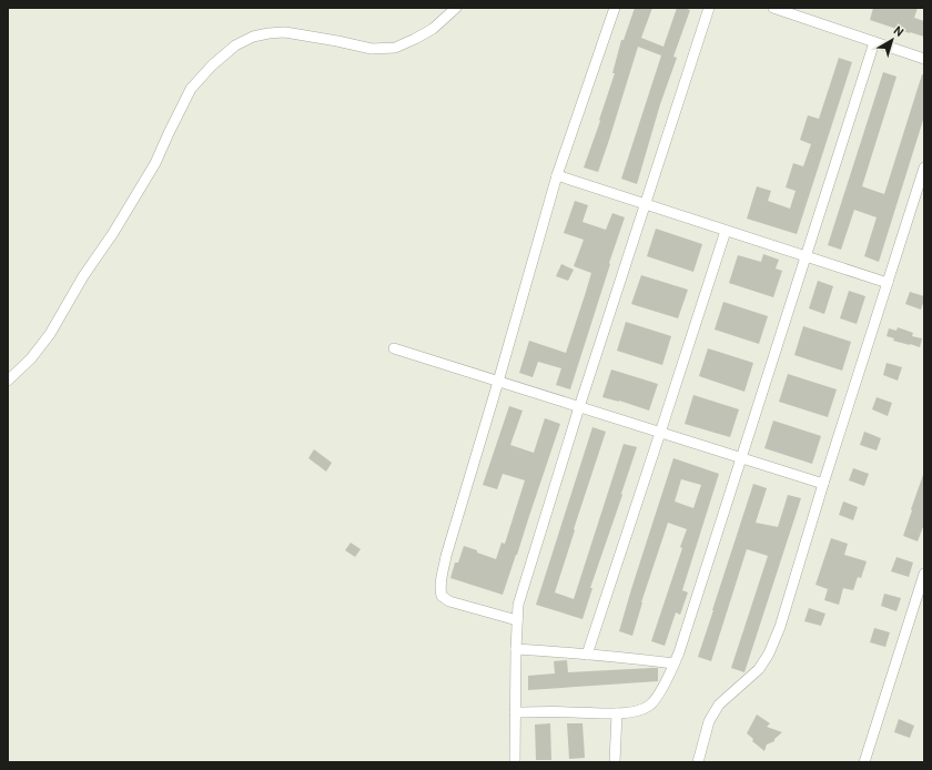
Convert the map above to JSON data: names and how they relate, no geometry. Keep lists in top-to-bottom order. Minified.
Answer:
{"north":"top right"}
